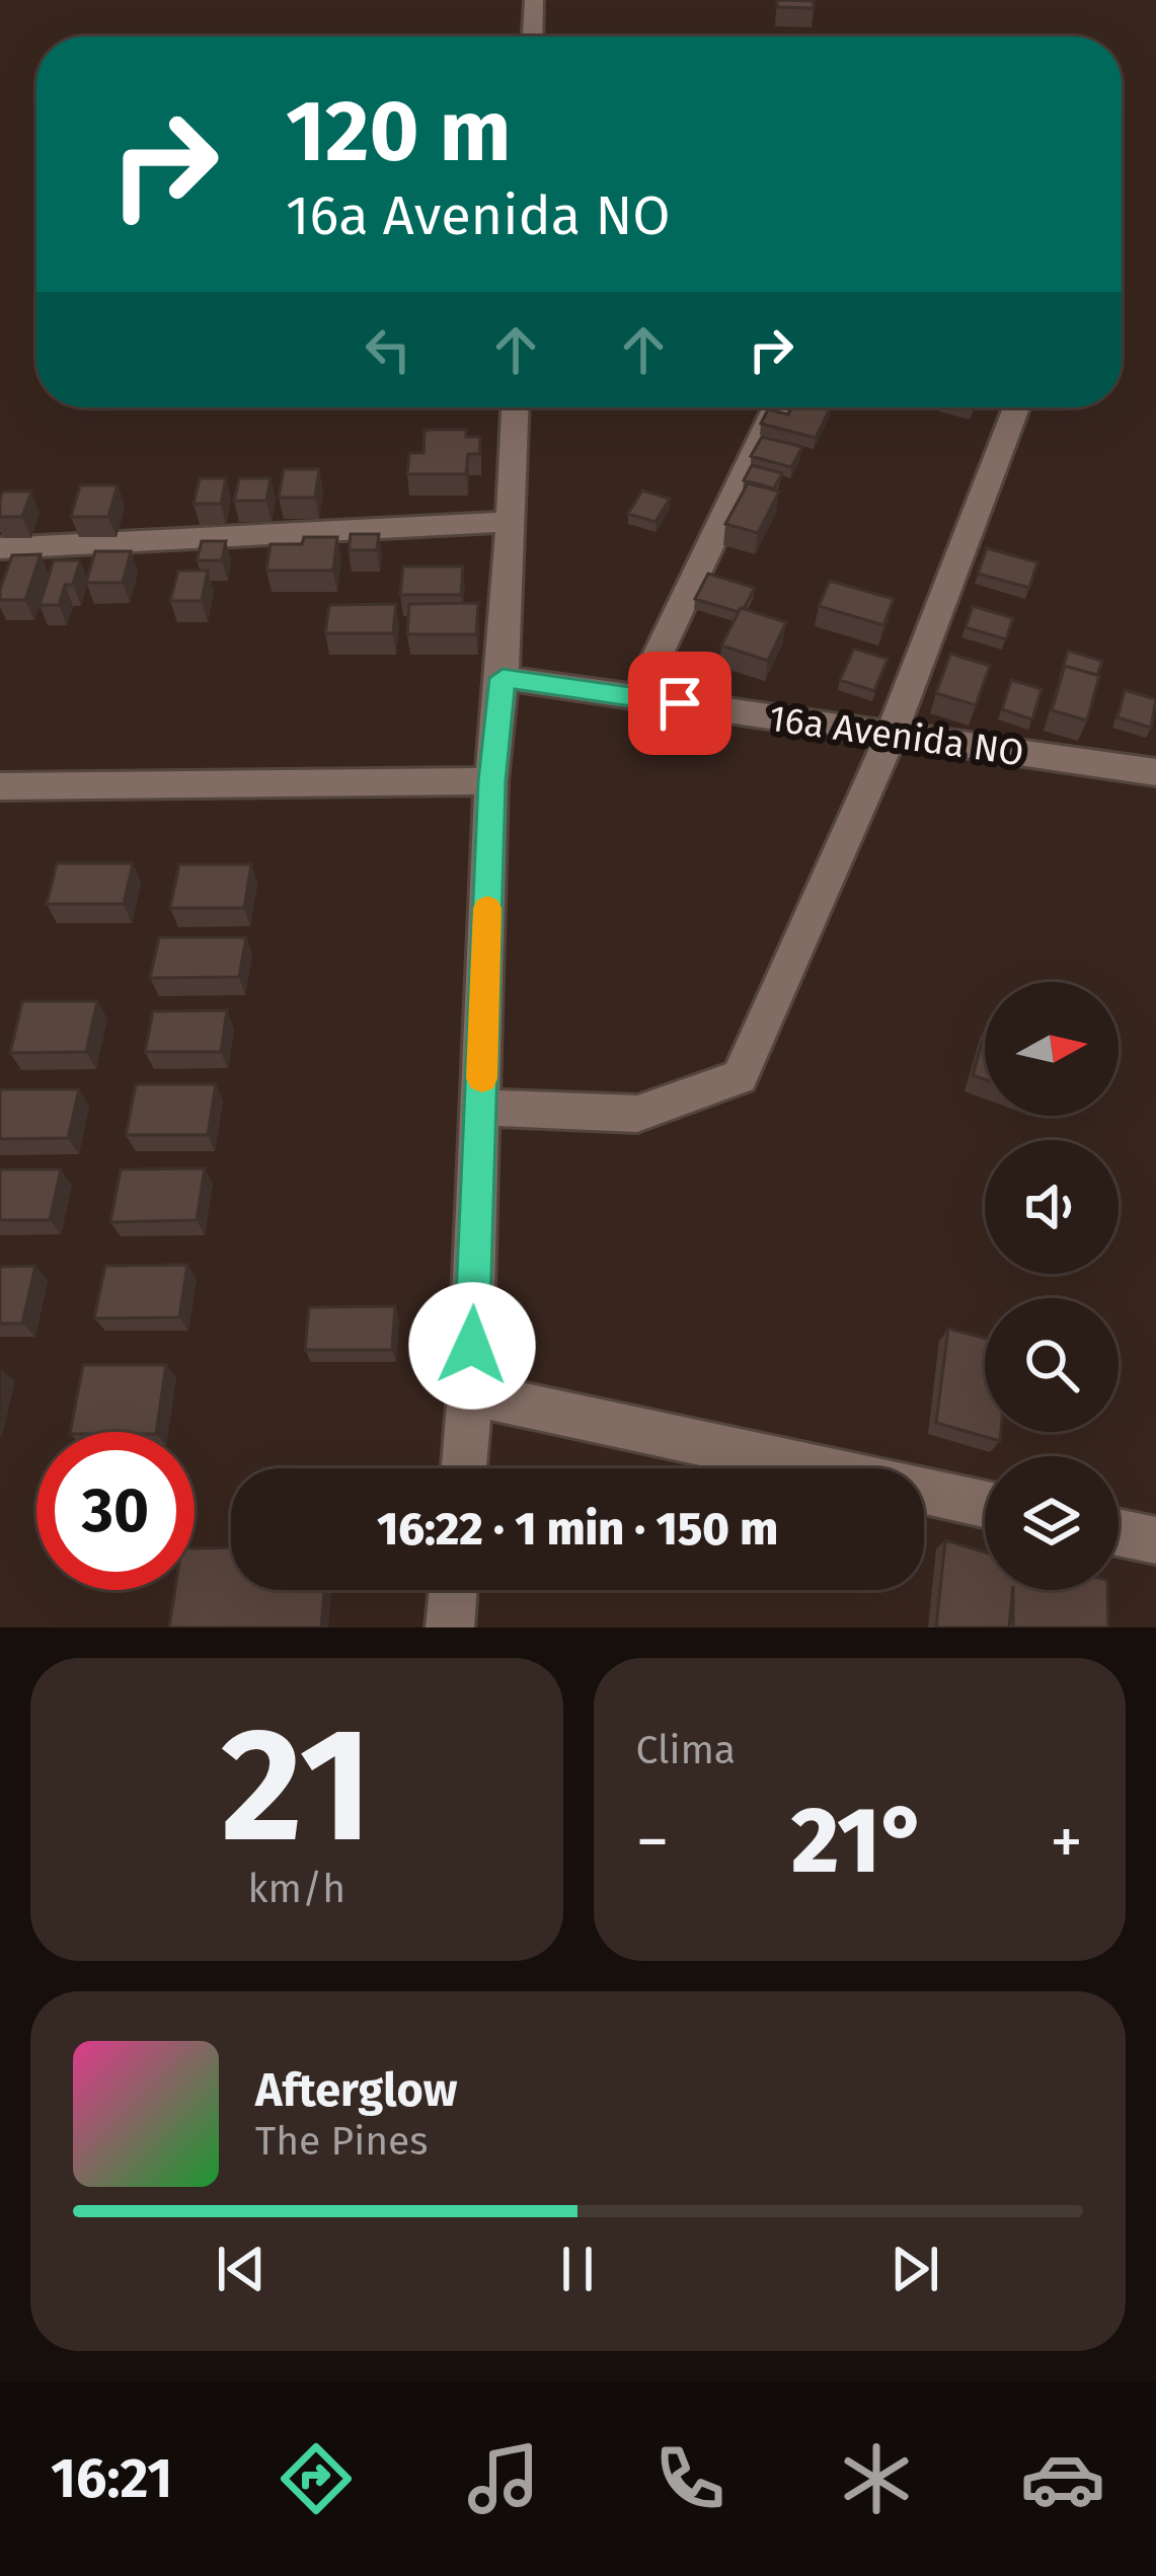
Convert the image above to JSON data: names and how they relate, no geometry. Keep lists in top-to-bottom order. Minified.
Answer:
{"streets":{"street":["16a Avenida NO"]},"north":"right","page":{"turn":["120 m","16a Avenida NO"],"limit":"30","trip":"16:22 · 1 min · 150 m","tile":[["21","km/h"],"Clima"],"heat":["−","21°","+"],"song":["Afterglow","The Pines"],"tabs":"16:21"}}
